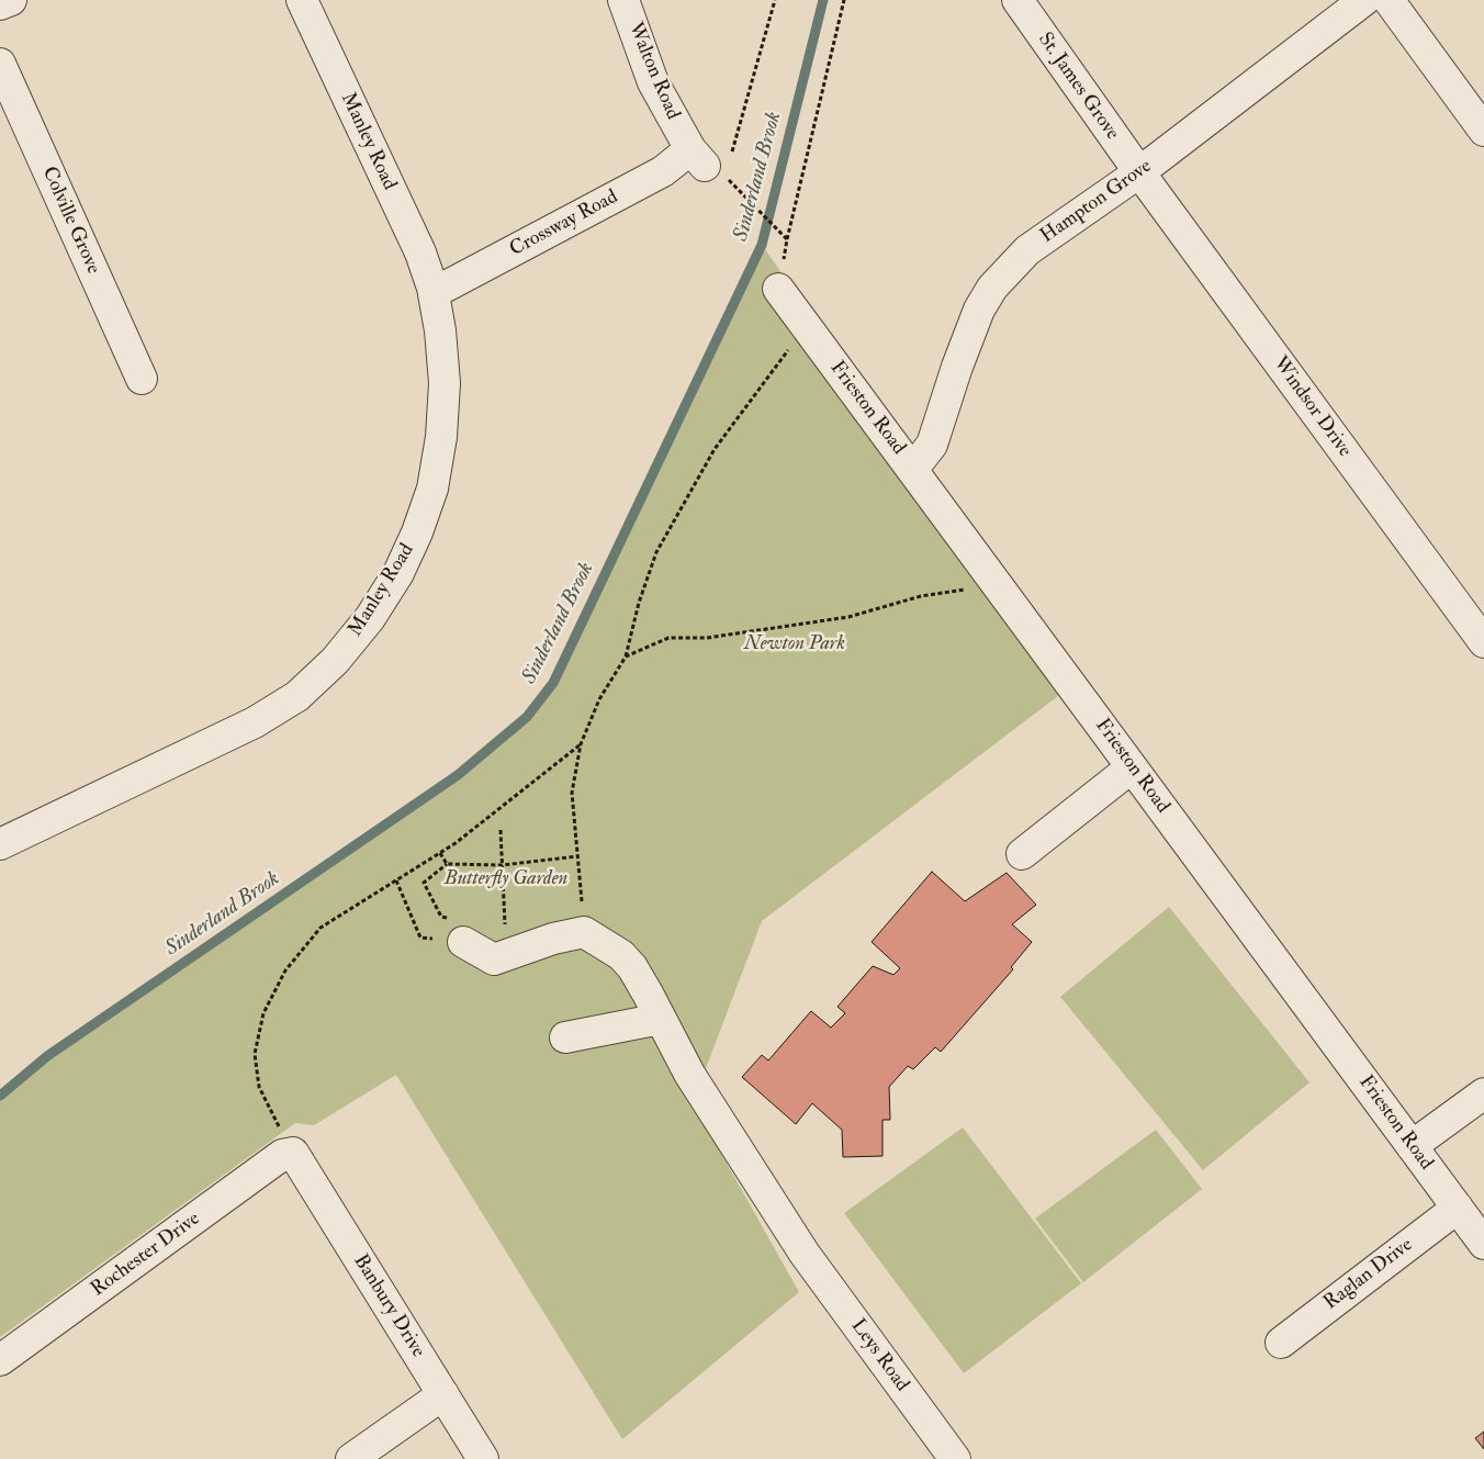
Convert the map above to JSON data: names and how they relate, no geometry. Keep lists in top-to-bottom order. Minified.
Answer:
{"streets":{"street":["Walton Road","St. James Grove","Manley Road","Hampton Grove","Colville Grove","Crossway Road","Windsor Drive","Frieston Road","Rochester Drive","Raglan Drive","Banbury Drive","Leys Road"]},"crossings":[["Walton Road","Crossway Road"],["St. James Grove","Hampton Grove"],["St. James Grove","Windsor Drive"],["Manley Road","Crossway Road"],["Hampton Grove","Windsor Drive"],["Hampton Grove","Frieston Road"],["Frieston Road","Raglan Drive"],["Rochester Drive","Banbury Drive"]],"water":["Sinderland Brook"],"parks":["Newton Park","Butterfly Garden"]}
